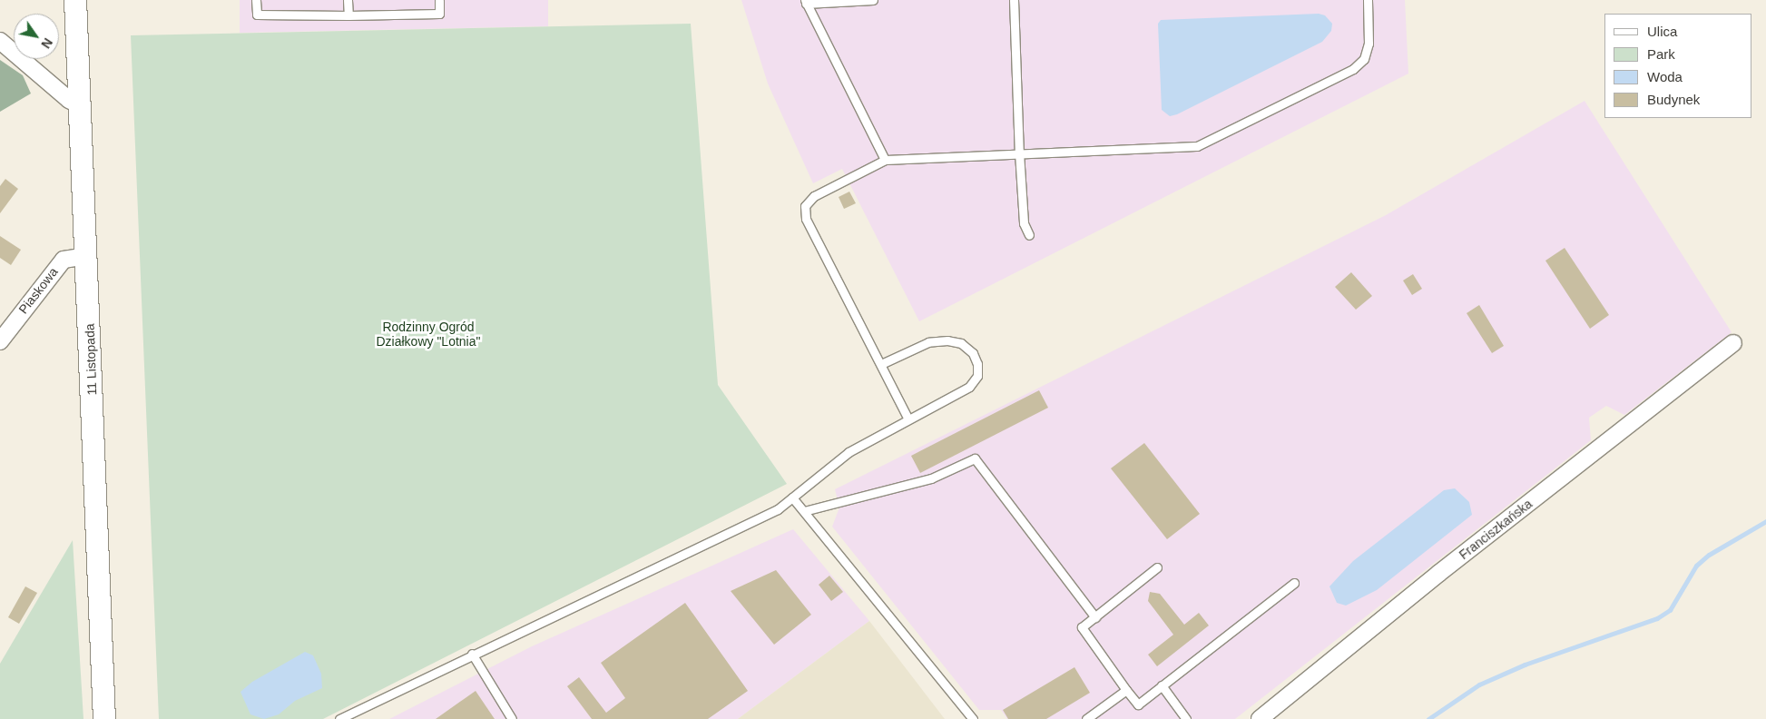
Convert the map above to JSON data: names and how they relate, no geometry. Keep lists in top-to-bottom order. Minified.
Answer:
{"streets":{"street":["Piaskowa","11 Listopada","Franciszkańska"]},"crossings":[["Piaskowa","11 Listopada"]],"parks":["Rodzinny Ogród Działkowy \"Lotnia\""],"legend":["Ulica","Park","Woda","Budynek"],"north":"bottom right"}
